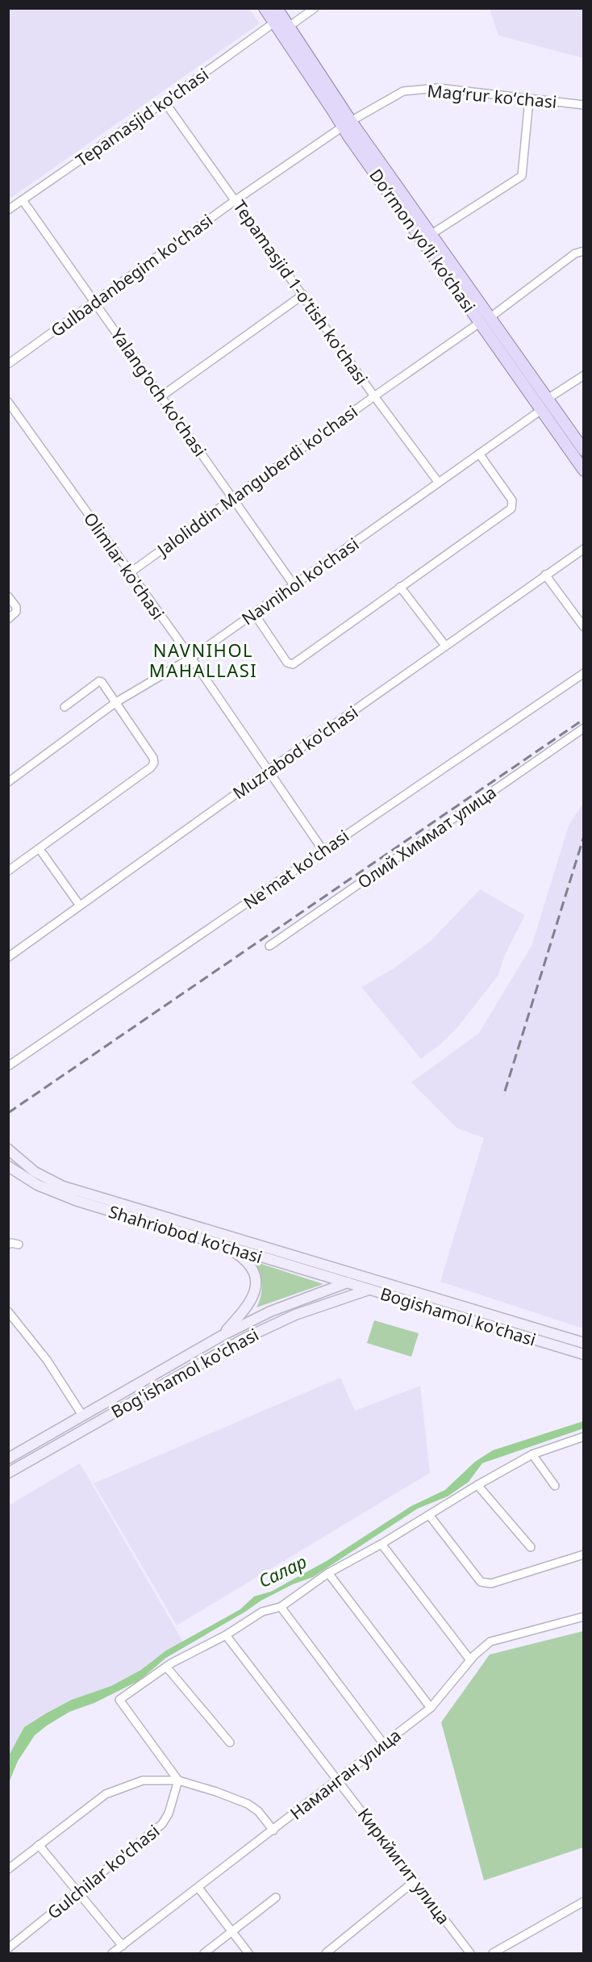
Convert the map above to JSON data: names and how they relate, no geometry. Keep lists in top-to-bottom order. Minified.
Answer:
{"streets":{"main road":["Do‘rmon yo‘li ko‘chasi","Navnihol ko'chasi","Shahriobod ko'chasi","Bogishamol ko'chasi","Bog'ishamol ko'chasi"],"street":["Magʻrur koʻchasi","Tepamasjid ko'chasi","Gulbadanbegim ko'chasi","Tepamasjid 1-o'tish ko'chasi","Yalang'och ko'chasi","Jaloliddin Manguberdi ko'chasi","Olimlar ko'chasi","Muzrabod ko'chasi","Олий Химмат улица","Ne'mat ko'chasi","Наманган улица","Киркйигит улица","Gulchilar ko'chasi"]},"crossings":[["Magʻrur koʻchasi","Do‘rmon yo‘li ko‘chasi"],["Magʻrur koʻchasi","Gulbadanbegim ko'chasi"],["Tepamasjid ko'chasi","Do‘rmon yo‘li ko‘chasi"],["Tepamasjid ko'chasi","Tepamasjid 1-o'tish ko'chasi"],["Tepamasjid ko'chasi","Yalang'och ko'chasi"],["Do‘rmon yo‘li ko‘chasi","Gulbadanbegim ko'chasi"],["Do‘rmon yo‘li ko‘chasi","Jaloliddin Manguberdi ko'chasi"],["Do‘rmon yo‘li ko‘chasi","Navnihol ko'chasi"],["Gulbadanbegim ko'chasi","Tepamasjid 1-o'tish ko'chasi"],["Gulbadanbegim ko'chasi","Yalang'och ko'chasi"],["Tepamasjid 1-o'tish ko'chasi","Jaloliddin Manguberdi ko'chasi"],["Tepamasjid 1-o'tish ko'chasi","Navnihol ko'chasi"],["Yalang'och ko'chasi","Jaloliddin Manguberdi ko'chasi"],["Yalang'och ko'chasi","Navnihol ko'chasi"],["Jaloliddin Manguberdi ko'chasi","Olimlar ko'chasi"],["Olimlar ko'chasi","Navnihol ko'chasi"],["Olimlar ko'chasi","Muzrabod ko'chasi"],["Olimlar ko'chasi","Ne'mat ko'chasi"],["Shahriobod ko'chasi","Bogishamol ko'chasi"],["Shahriobod ko'chasi","Bog'ishamol ko'chasi"],["Bogishamol ko'chasi","Bog'ishamol ko'chasi"],["Наманган улица","Киркйигит улица"]],"districts":["NAVNIHOL MAHALLASI"],"water":["Салар"]}
